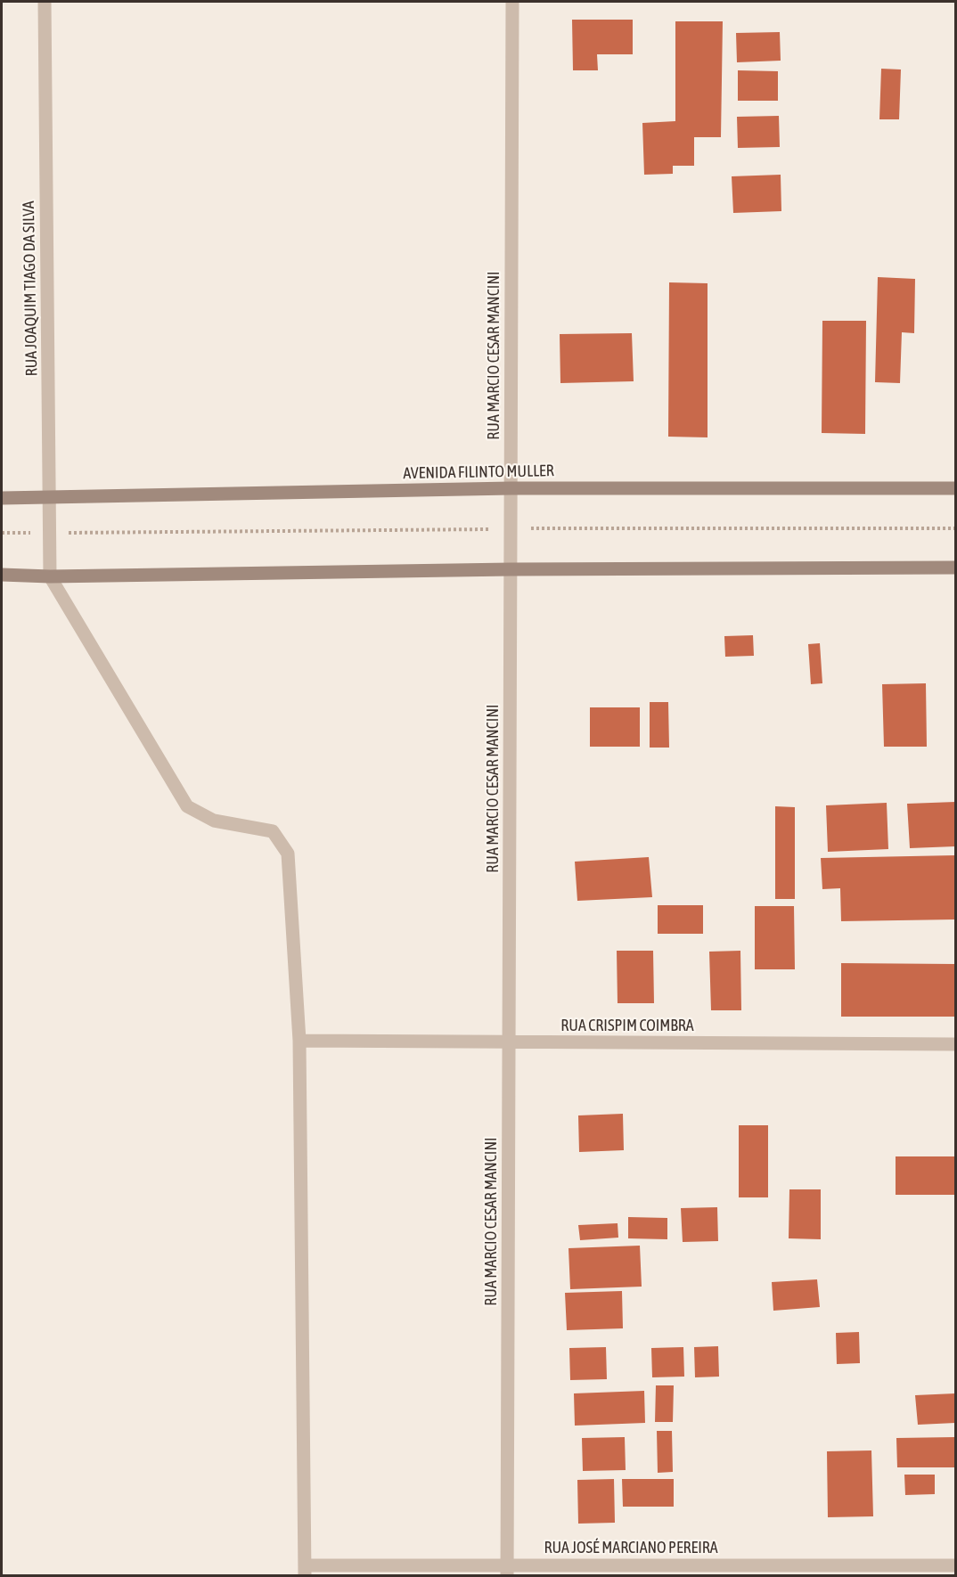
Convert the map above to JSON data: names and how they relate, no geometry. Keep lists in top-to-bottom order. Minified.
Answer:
{"streets":{"main road":["AVENIDA FILINTO MULLER"],"street":["RUA JOAQUIM TIAGO DA SILVA","RUA MARCIO CESAR MANCINI","RUA CRISPIM COIMBRA","RUA JOSÉ MARCIANO PEREIRA"]},"crossings":[["RUA JOAQUIM TIAGO DA SILVA","AVENIDA FILINTO MULLER"],["RUA MARCIO CESAR MANCINI","AVENIDA FILINTO MULLER"],["RUA MARCIO CESAR MANCINI","RUA CRISPIM COIMBRA"],["RUA MARCIO CESAR MANCINI","RUA JOSÉ MARCIANO PEREIRA"]]}
